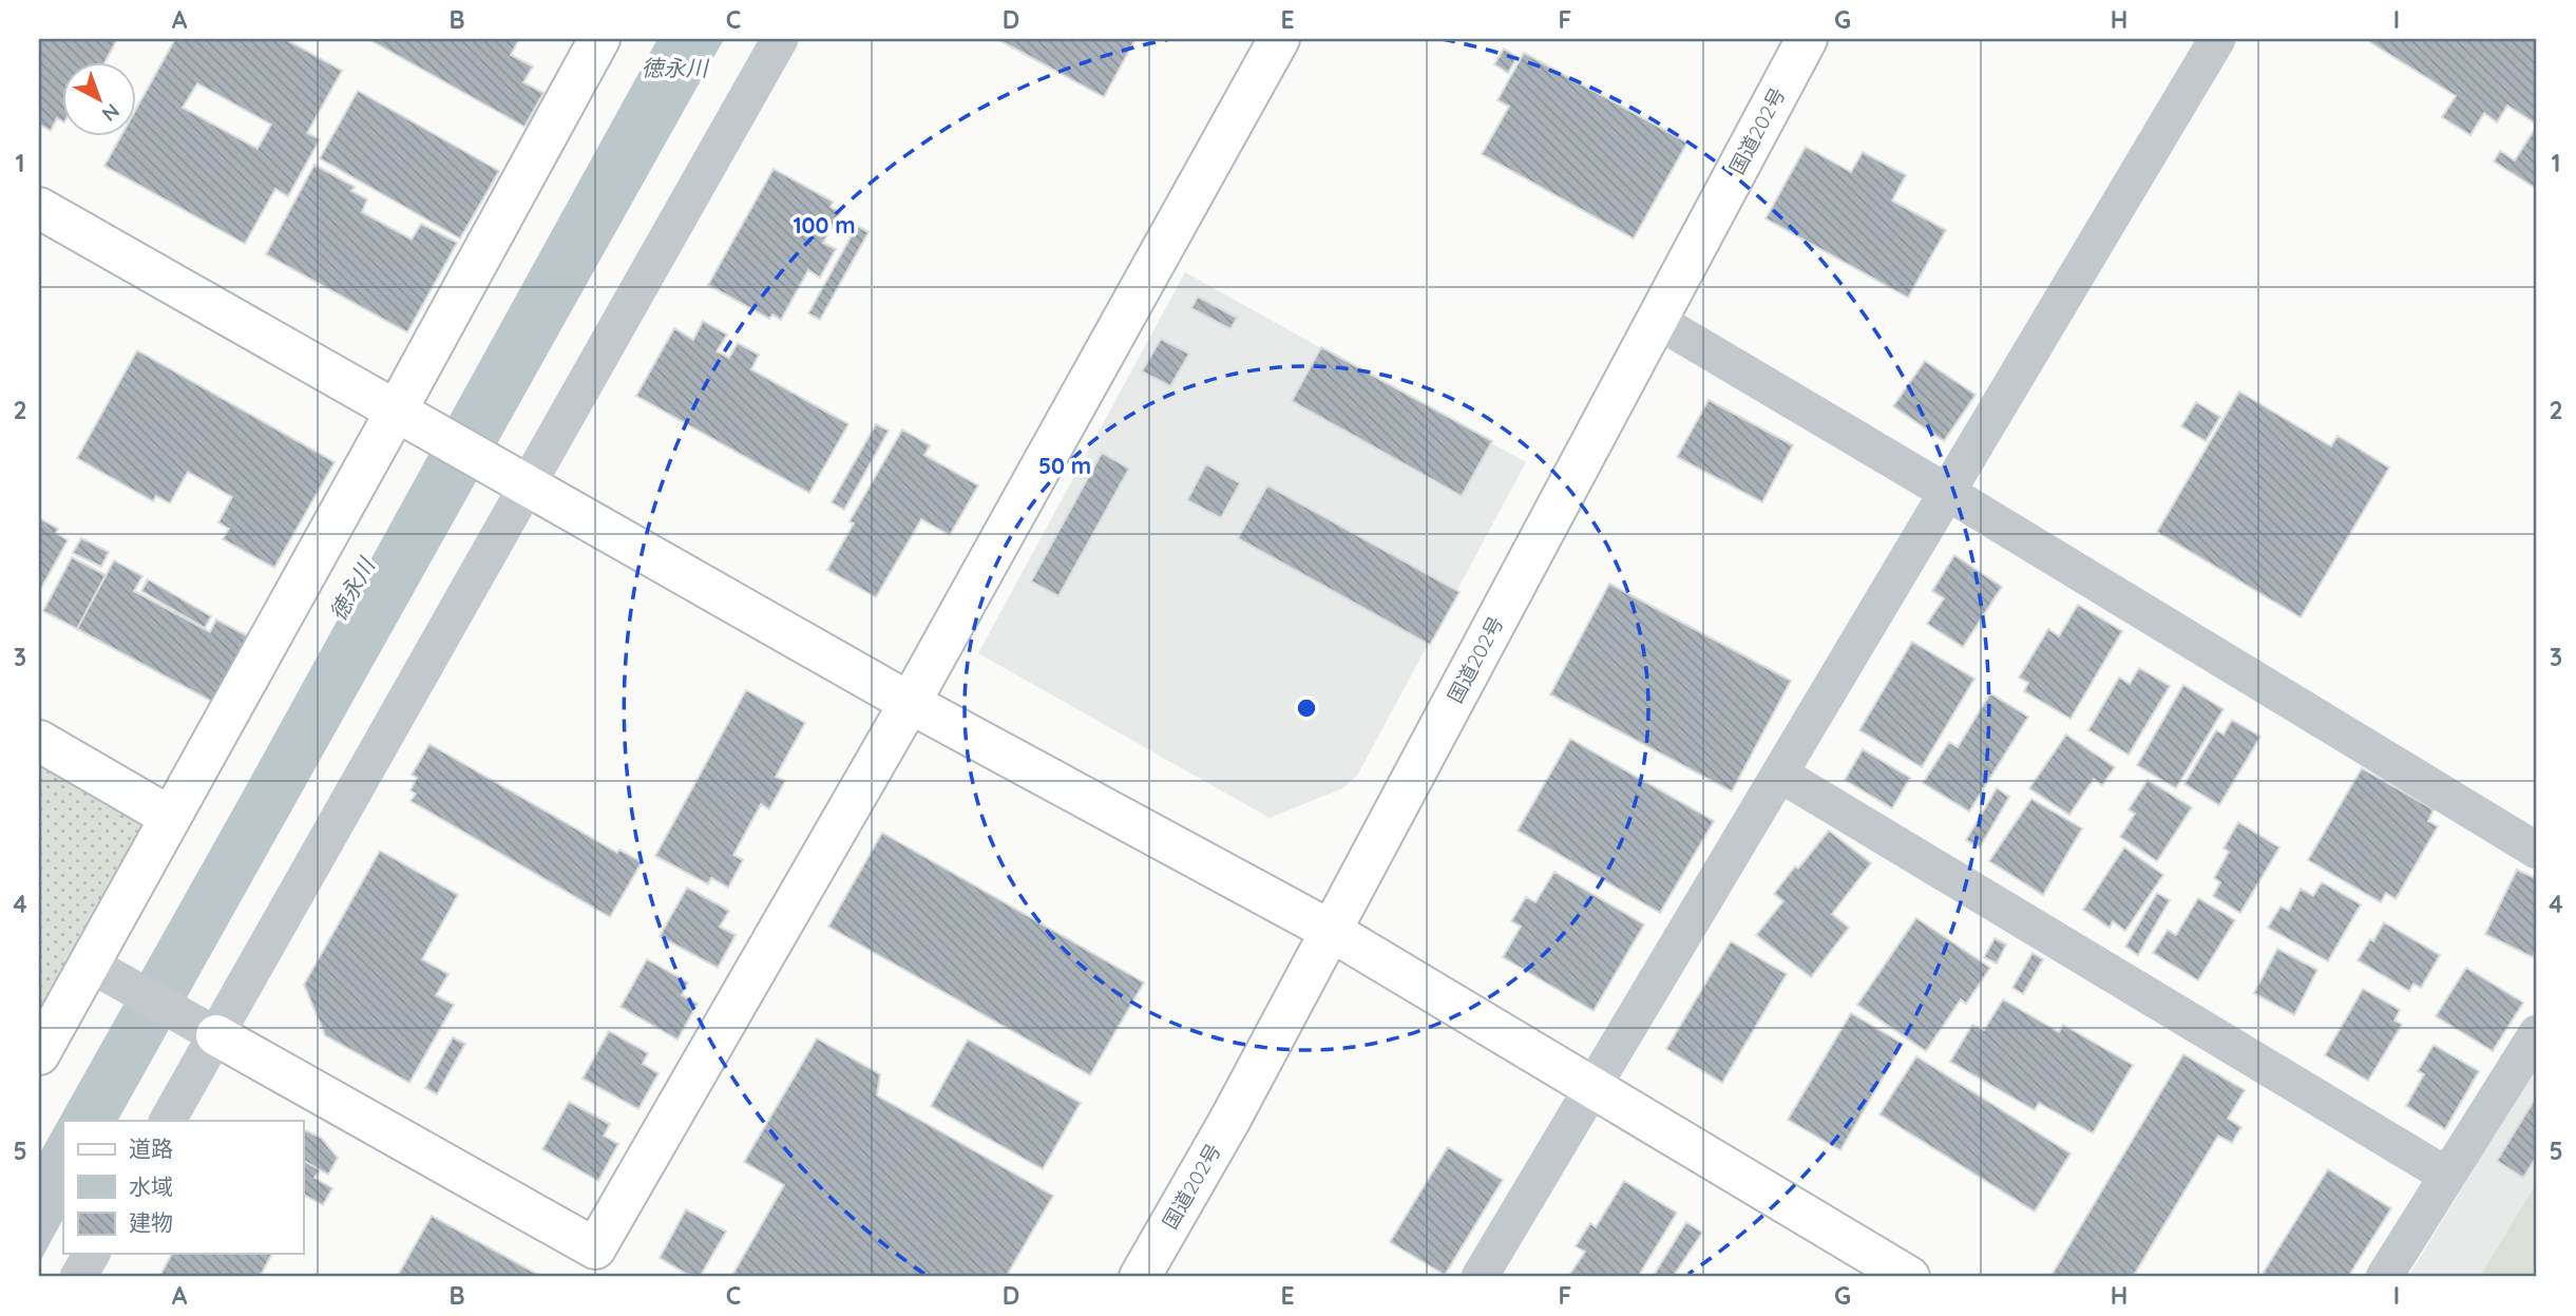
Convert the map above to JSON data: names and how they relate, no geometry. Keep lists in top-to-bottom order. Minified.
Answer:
{"streets":{"main road":["国道202号"]},"water":["徳永川"],"legend":["道路","水域","建物"],"north":"bottom right","grid":{"columns":["A","B","C","D","E","F","G","H","I"],"rows":["1","2","3","4","5"]},"rings":["100 m","50 m"]}
